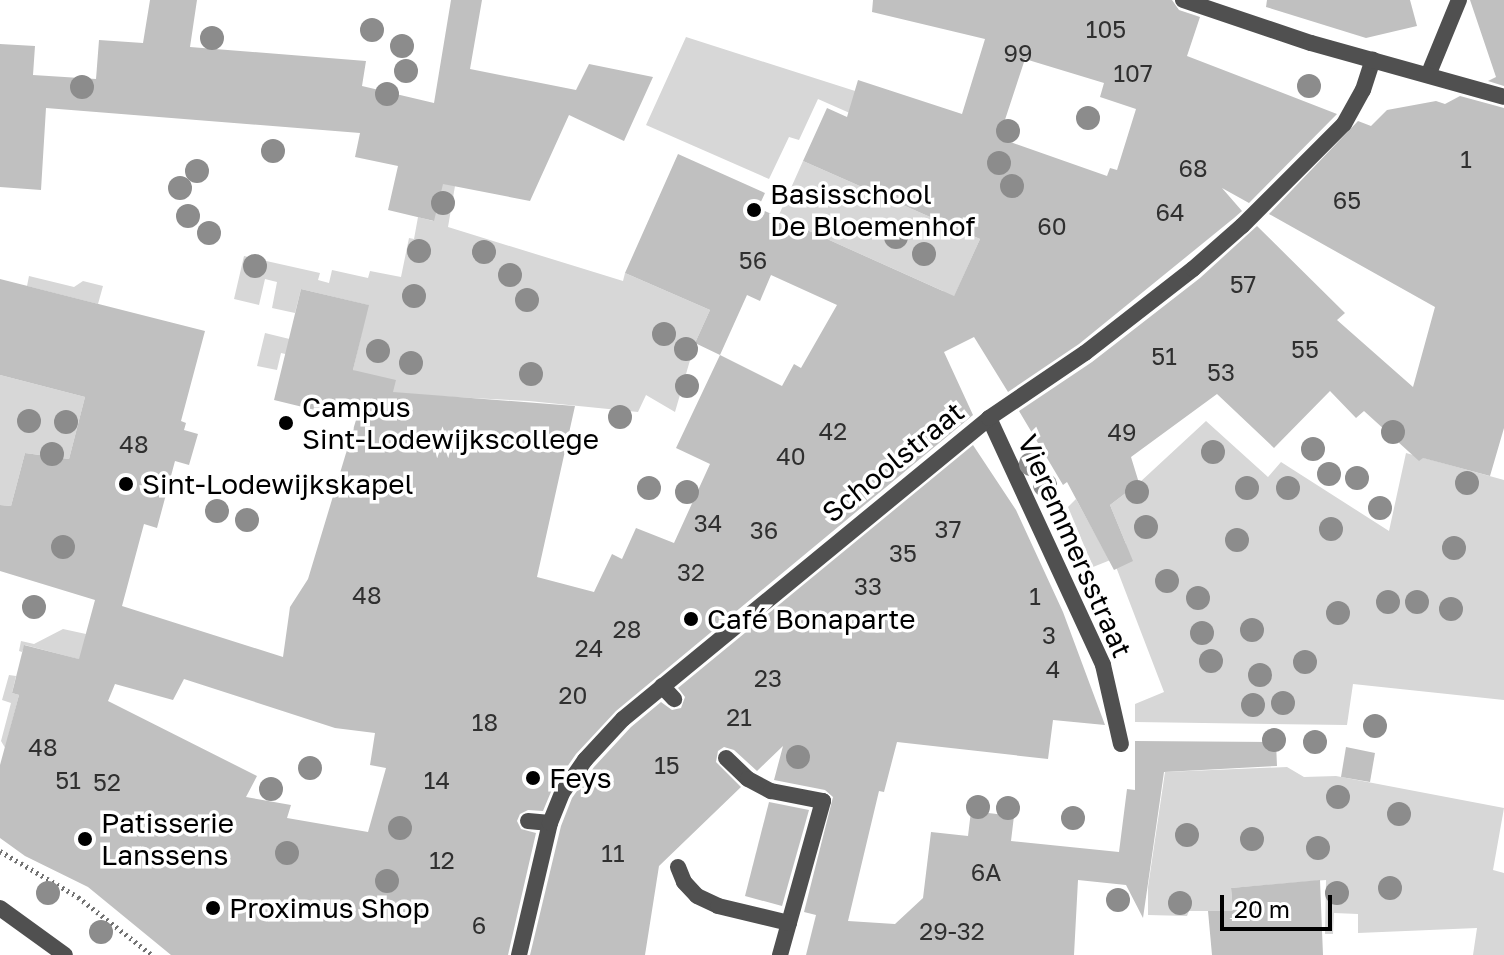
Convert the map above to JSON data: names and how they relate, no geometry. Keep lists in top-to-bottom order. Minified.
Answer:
{"streets":{"street":["Schoolstraat","Vieremmersstraat"]},"crossings":[["Schoolstraat","Vieremmersstraat"]],"places":["Basisschool De Bloemenhof","Campus Sint-Lodewijkscollege","Sint-Lodewijkskapel","Café Bonaparte","Feys","Patisserie Lanssens","Proximus Shop"],"house_numbers":["105","99","107","1","68","65","64","60","56","57","55","51","53","42","49","48","40","34","37","36","35","32","33","48","1","28","3","24","4","23","20","21","18","48","15","51","14","52","11","12","6A","6","29-32"],"scale_bar":"20 m"}
